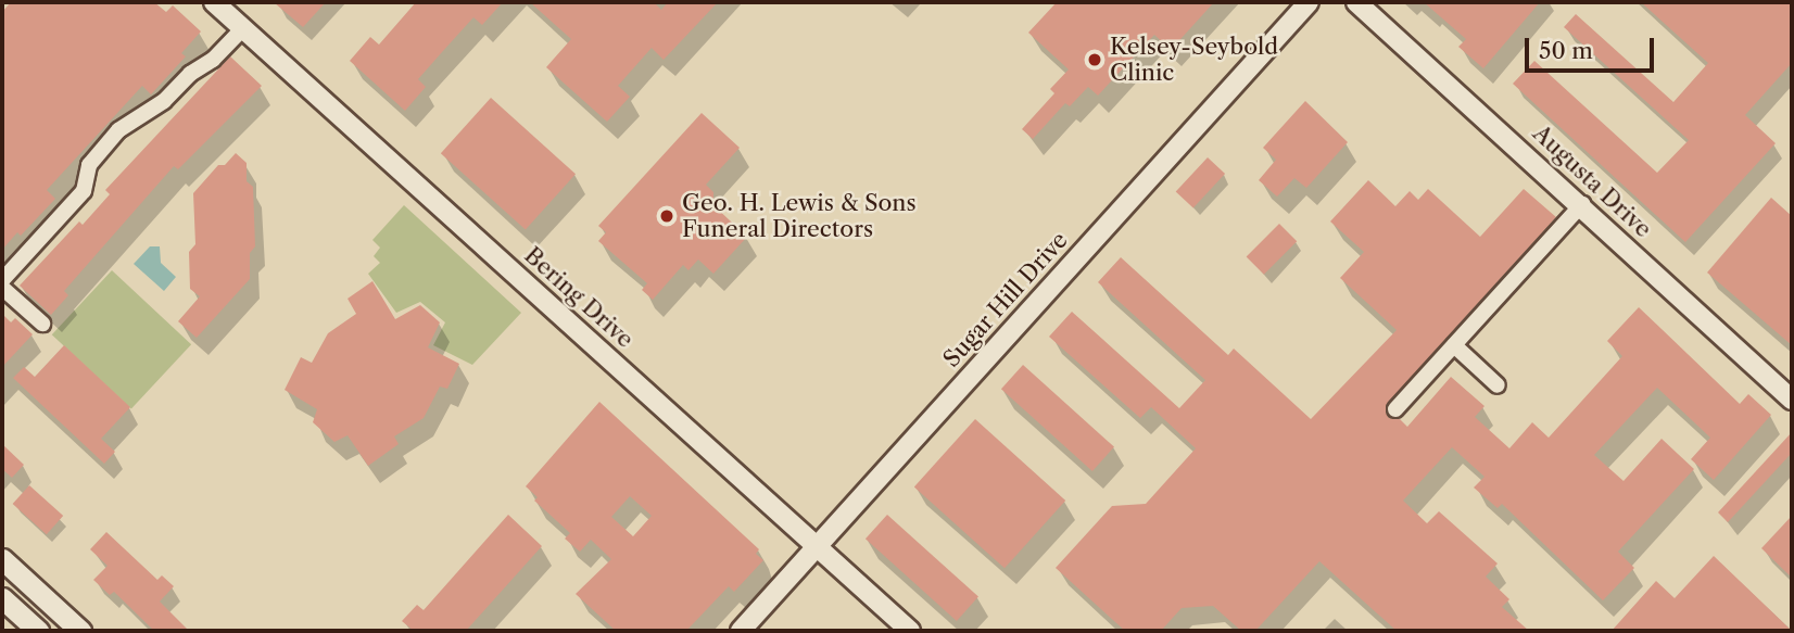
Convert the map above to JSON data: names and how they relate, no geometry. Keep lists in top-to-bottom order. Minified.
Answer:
{"streets":{"street":["Augusta Drive","Bering Drive","Sugar Hill Drive"]},"crossings":[["Bering Drive","Sugar Hill Drive"]],"places":["Kelsey-Seybold Clinic","Geo. H. Lewis & Sons Funeral Directors"],"scale_bar":"50 m"}
